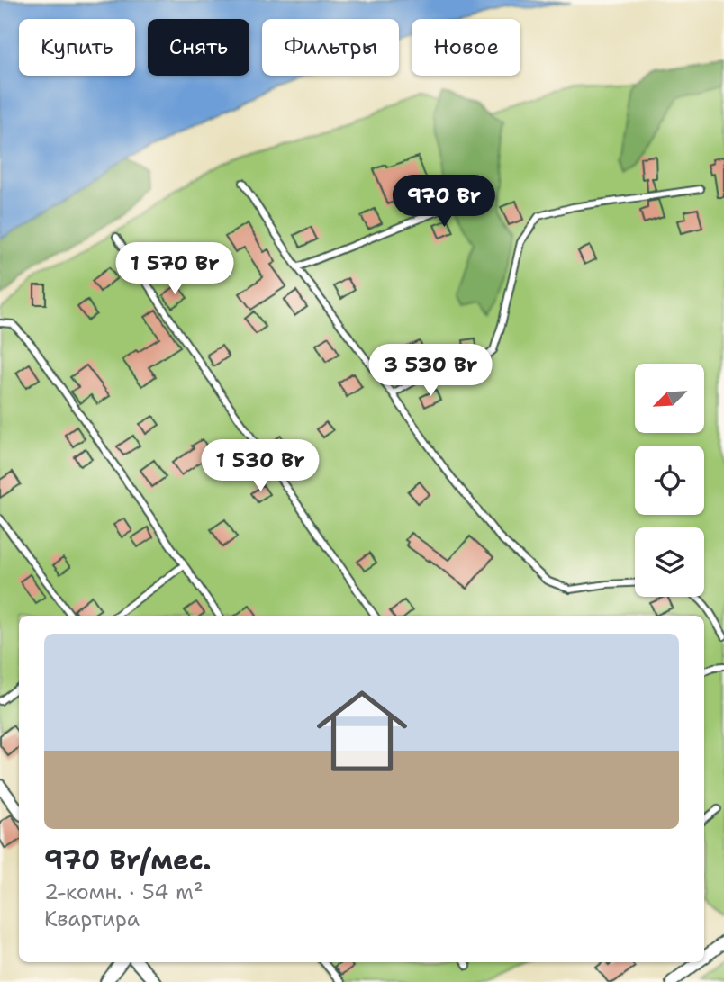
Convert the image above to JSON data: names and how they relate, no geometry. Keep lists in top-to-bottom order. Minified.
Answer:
{"north":"bottom left","page":{"chip":["Купить","Снять","Фильтры","Новое"],"price":["970 Br","1 570 Br","3 530 Br","1 530 Br"],"list":[{"name":"970 Br/мес.","note":"2-комн. · 54 m² · Квартира"}]}}
